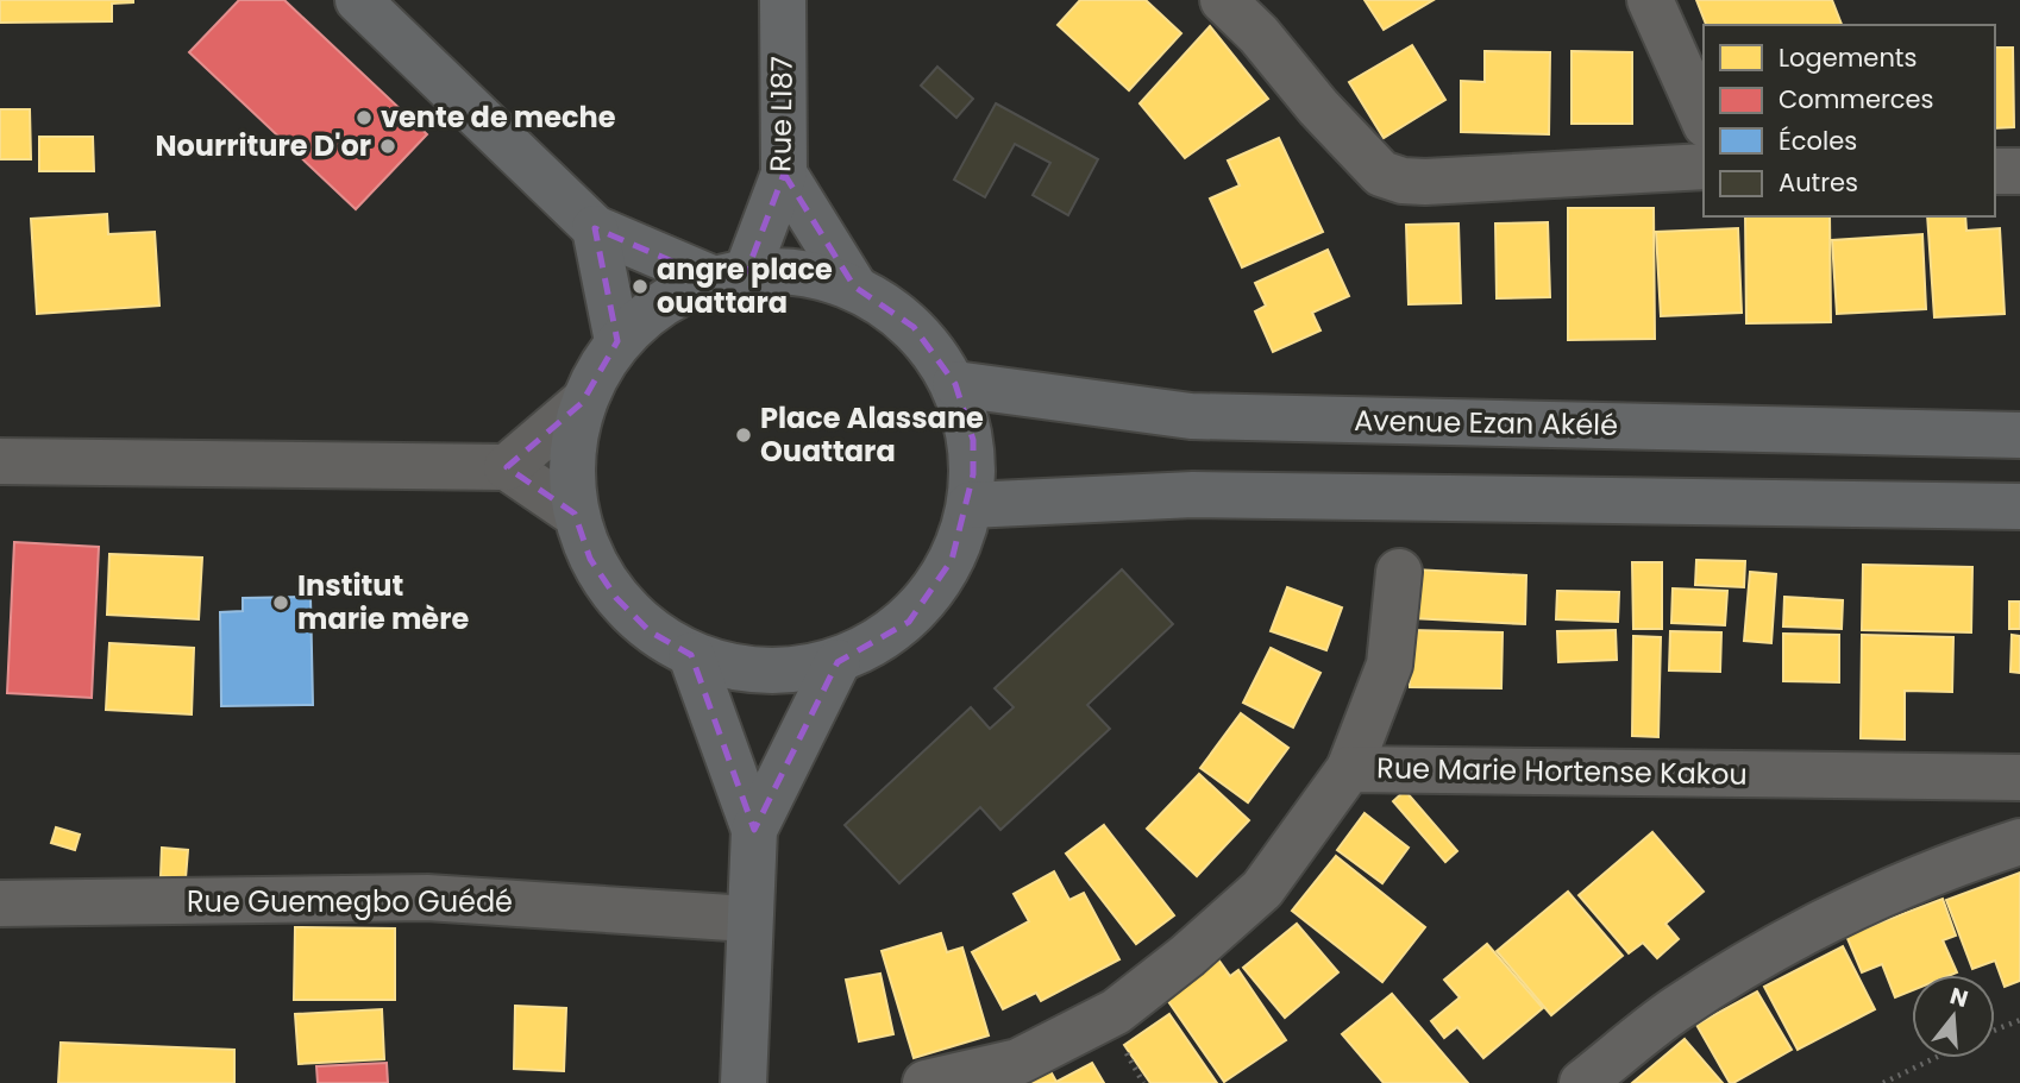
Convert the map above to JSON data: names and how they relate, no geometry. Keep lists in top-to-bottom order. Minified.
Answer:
{"streets":{"street":["Rue L187","Avenue Ezan Akélé","Rue Marie Hortense Kakou","Rue Guemegbo Guédé"]},"places":["vente de meche","Nourriture D'or","angre place ouattara","Place Alassane Ouattara","Institut marie mère"],"legend":["Logements","Commerces","Écoles","Autres"],"north":"top"}
